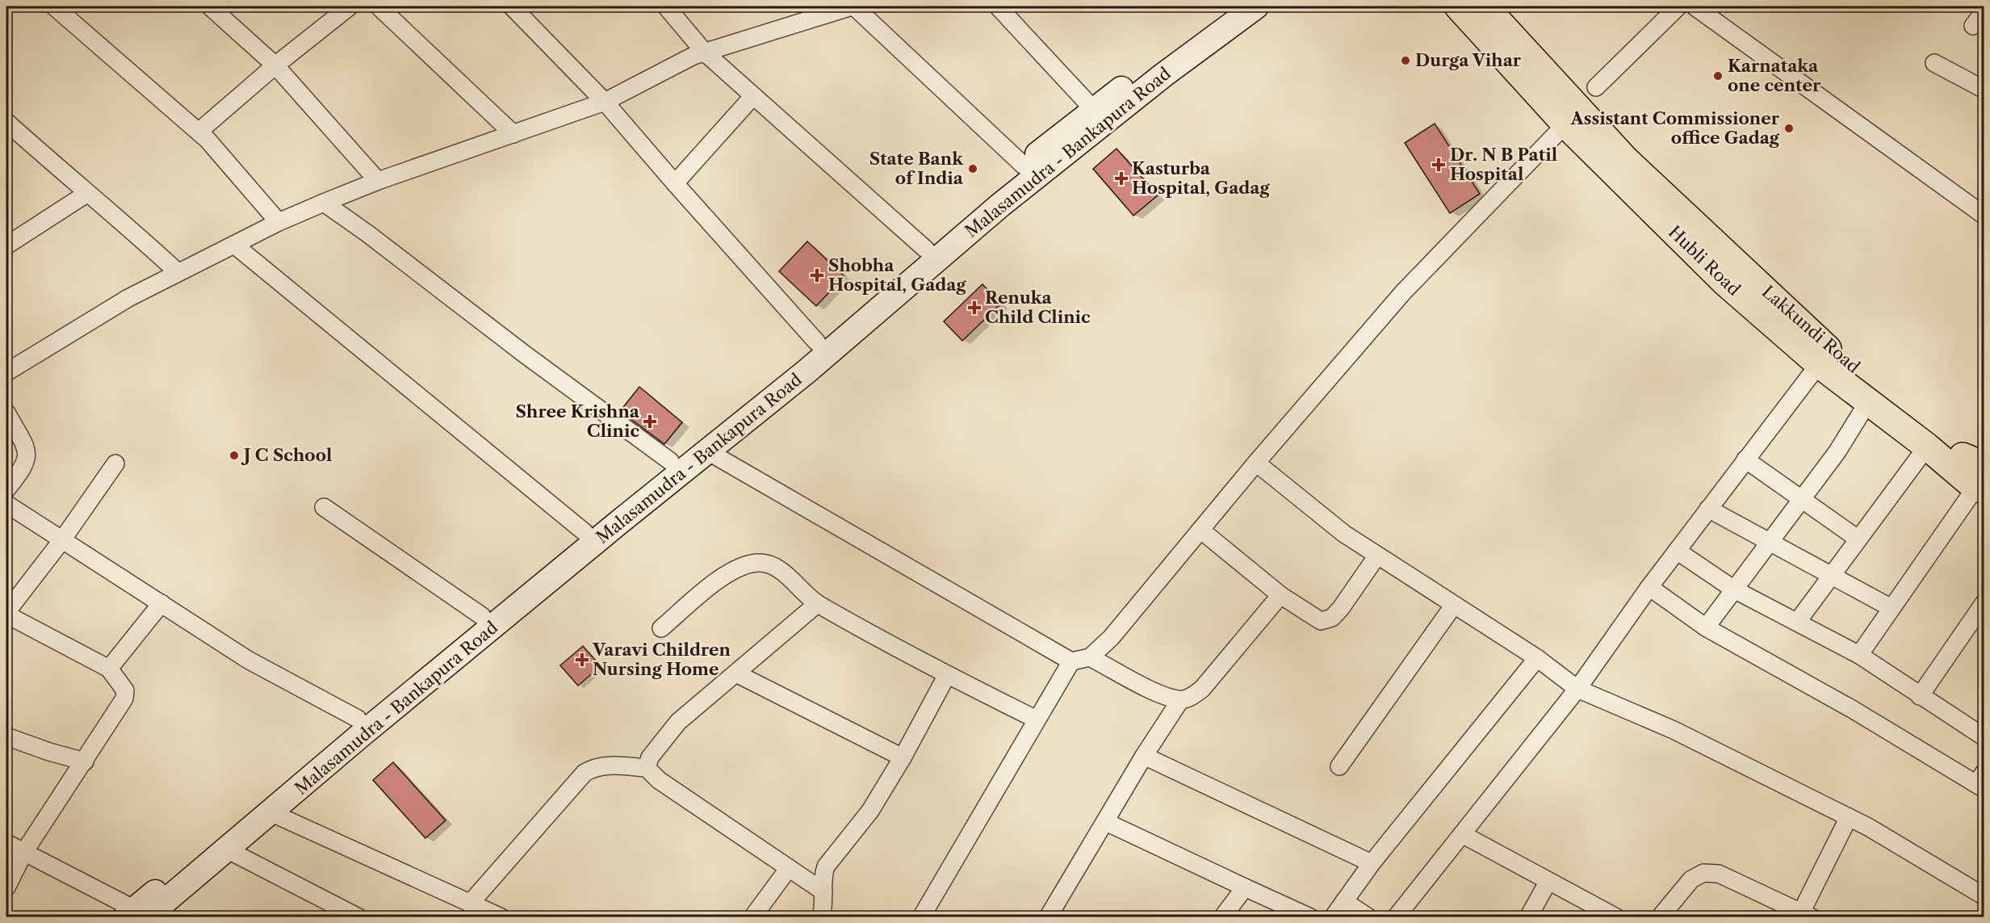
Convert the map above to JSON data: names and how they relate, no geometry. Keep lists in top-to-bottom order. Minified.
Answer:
{"streets":{"main road":["Malasamudra - Bankapura Road","Hubli Road","Lakkundi Road"]},"crossings":[["Hubli Road","Lakkundi Road"]],"places":{"other":["Durga Vihar","Karnataka one center","Assistant Commissioner office Gadag","State Bank of India","J C School"],"health":["Dr. N B Patil Hospital","Kasturba Hospital, Gadag","Shobha Hospital, Gadag","Renuka Child Clinic","Shree Krishna Clinic","Varavi Children Nursing Home"]}}
